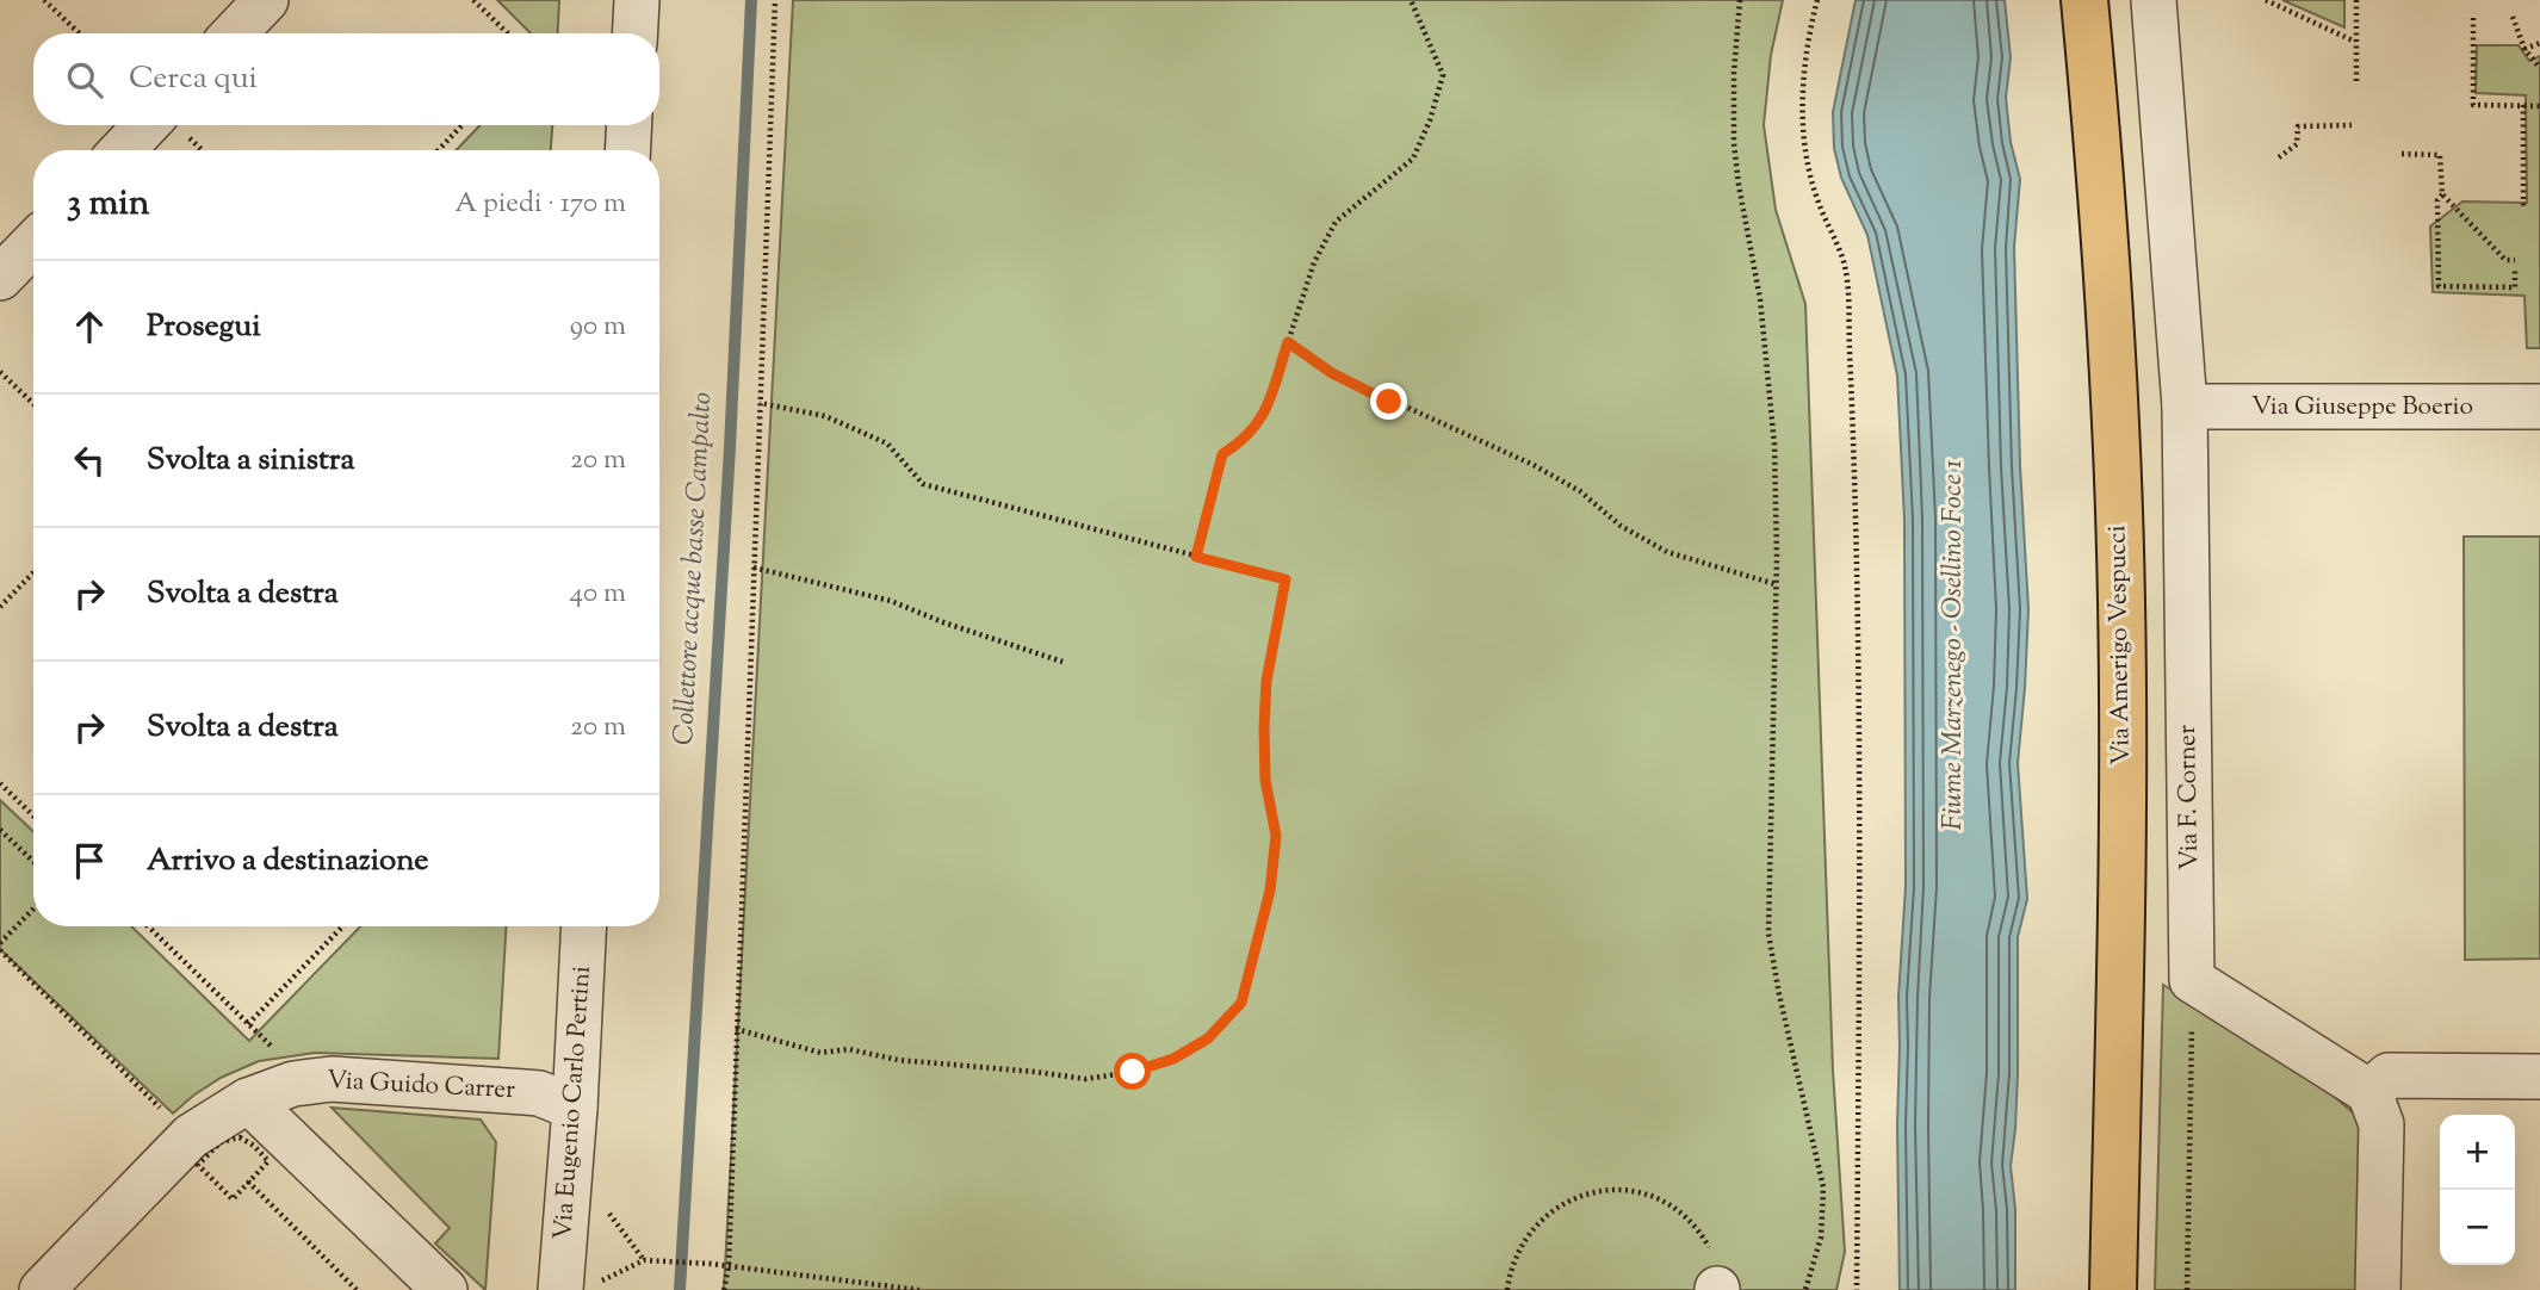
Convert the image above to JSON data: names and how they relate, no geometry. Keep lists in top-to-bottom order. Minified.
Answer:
{"streets":{"main road":["Via Amerigo Vespucci"],"street":["Via Giuseppe Boerio","Via F. Corner","Via Guido Carrer","Via Eugenio Carlo Pertini"]},"crossings":[["Via Giuseppe Boerio","Via F. Corner"],["Via Guido Carrer","Via Eugenio Carlo Pertini"]],"water":["Collettore acque basse Campalto","Fiume Marzenego - Osellino Foce 1"],"page":{"search":"Cerca qui","heading":["3 min","A piedi · 170 m"],"list":[["Prosegui","90 m"],["Svolta a sinistra","20 m"],["Svolta a destra","40 m"],["Svolta a destra","20 m"],"Arrivo a destinazione"],"map_buttons":["+","−"]}}
